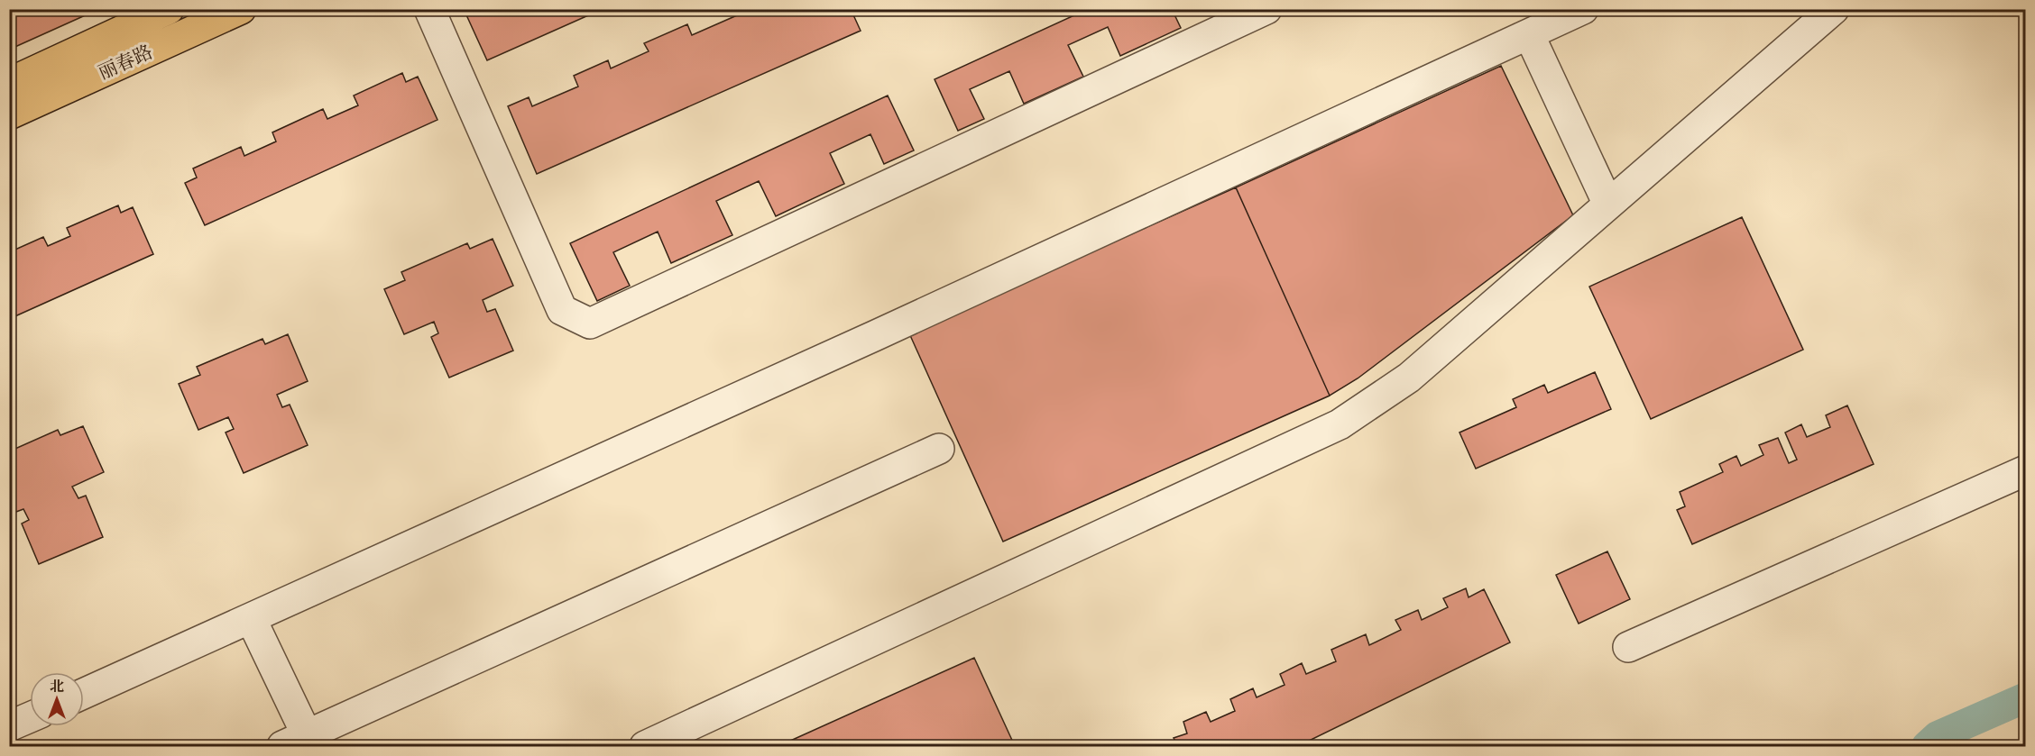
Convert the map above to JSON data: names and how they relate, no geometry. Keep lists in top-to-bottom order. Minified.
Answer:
{"streets":{"main road":["丽春路"]},"north":"top"}
